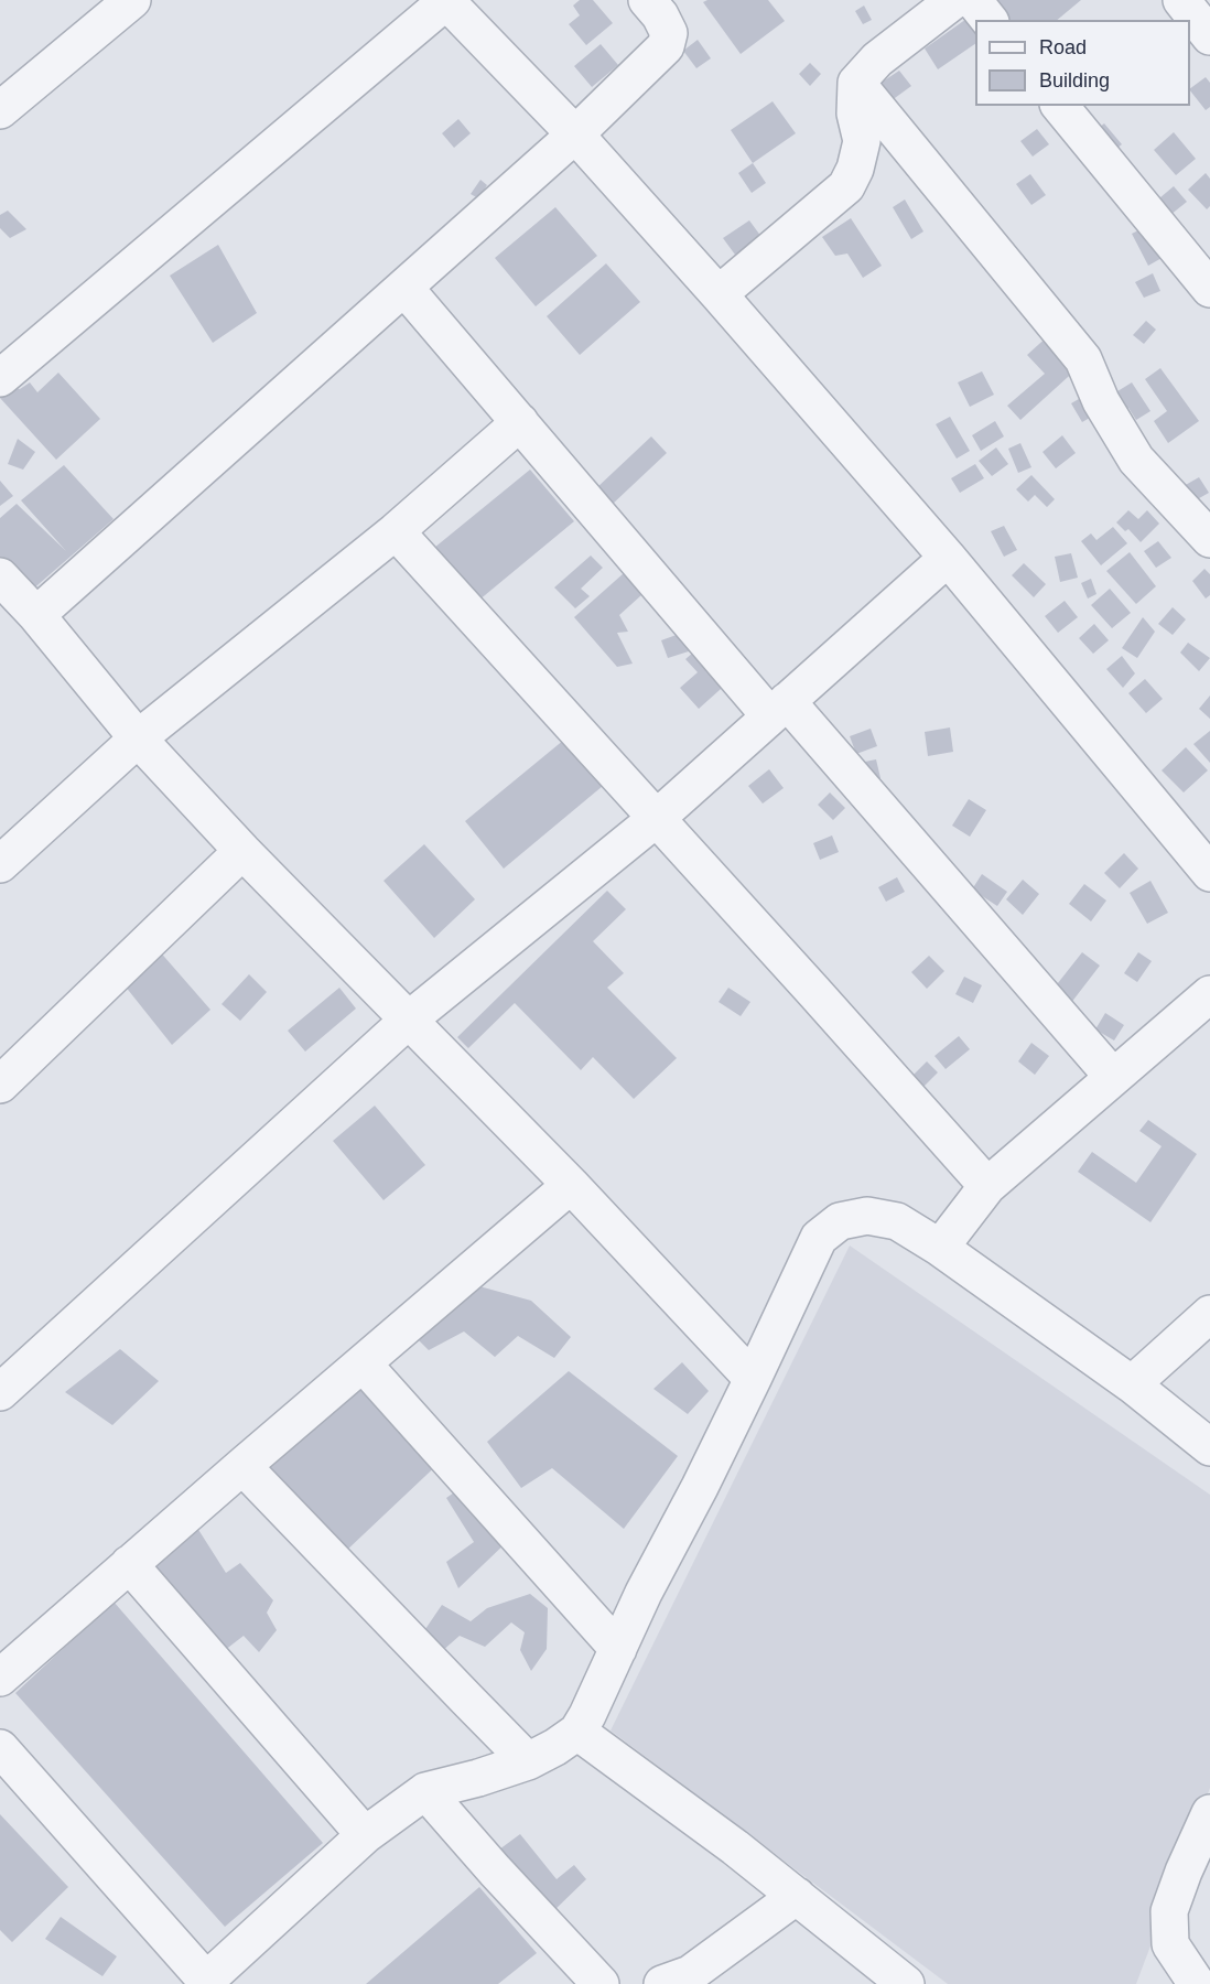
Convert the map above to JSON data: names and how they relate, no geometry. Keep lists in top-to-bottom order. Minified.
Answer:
{"legend":["Road","Building"]}
